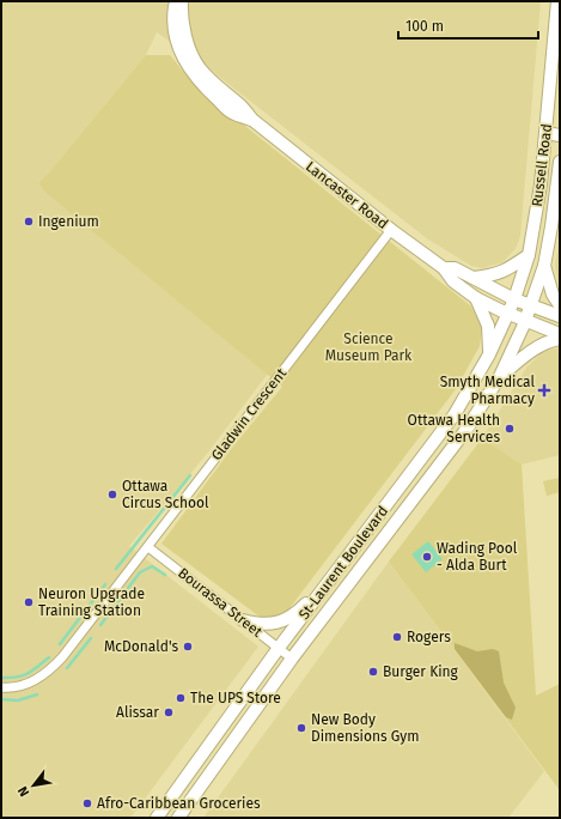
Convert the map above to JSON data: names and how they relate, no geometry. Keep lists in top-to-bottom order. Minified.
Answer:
{"streets":{"main road":["Russell Road","Lancaster Road","St-Laurent Boulevard"],"street":["Gladwin Crescent","Bourassa Street"]},"crossings":[["Russell Road","Lancaster Road"],["Russell Road","St-Laurent Boulevard"],["Lancaster Road","Gladwin Crescent"],["Lancaster Road","St-Laurent Boulevard"],["Gladwin Crescent","Bourassa Street"],["St-Laurent Boulevard","Bourassa Street"]],"parks":["Science Museum Park"],"places":{"other":["Ingenium","Ottawa Health Services","Ottawa Circus School","Wading Pool - Alda Burt","Neuron Upgrade Training Station","Rogers","McDonald's","Burger King","The UPS Store","Alissar","New Body Dimensions Gym","Afro-Caribbean Groceries"],"health":["Smyth Medical Pharmacy"]},"scale_bar":"100 m","north":"bottom left"}
